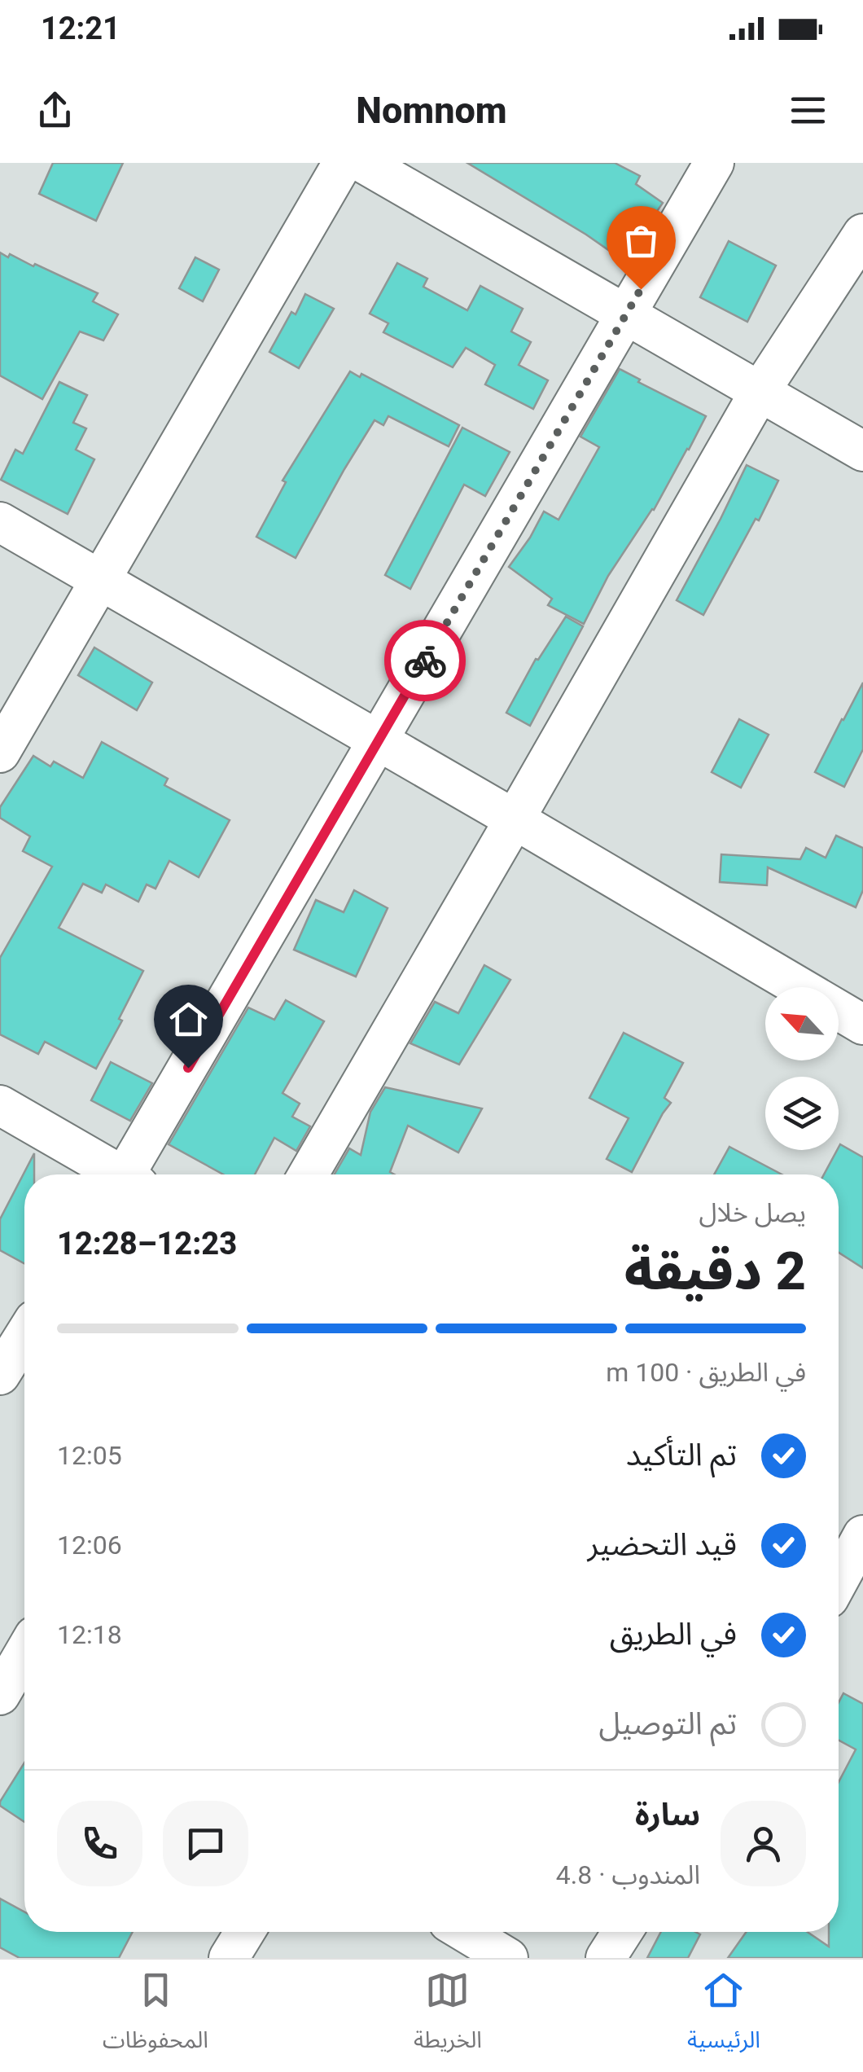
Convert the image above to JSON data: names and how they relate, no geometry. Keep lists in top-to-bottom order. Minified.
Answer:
{"north":"top left","page":{"status":"12:21","header":"Nomnom","heading":["2 دقيقة","يصل خلال","12:23–12:28"],"panel":["سارة","المندوب · 4.8"],"bar":"في الطريق · 100 m","list":[["تم التأكيد","12:05"],["قيد التحضير","12:06"],["في الطريق","12:18"],"تم التوصيل"],"tabs":["الرئيسية","الخريطة","المحفوظات"]}}
